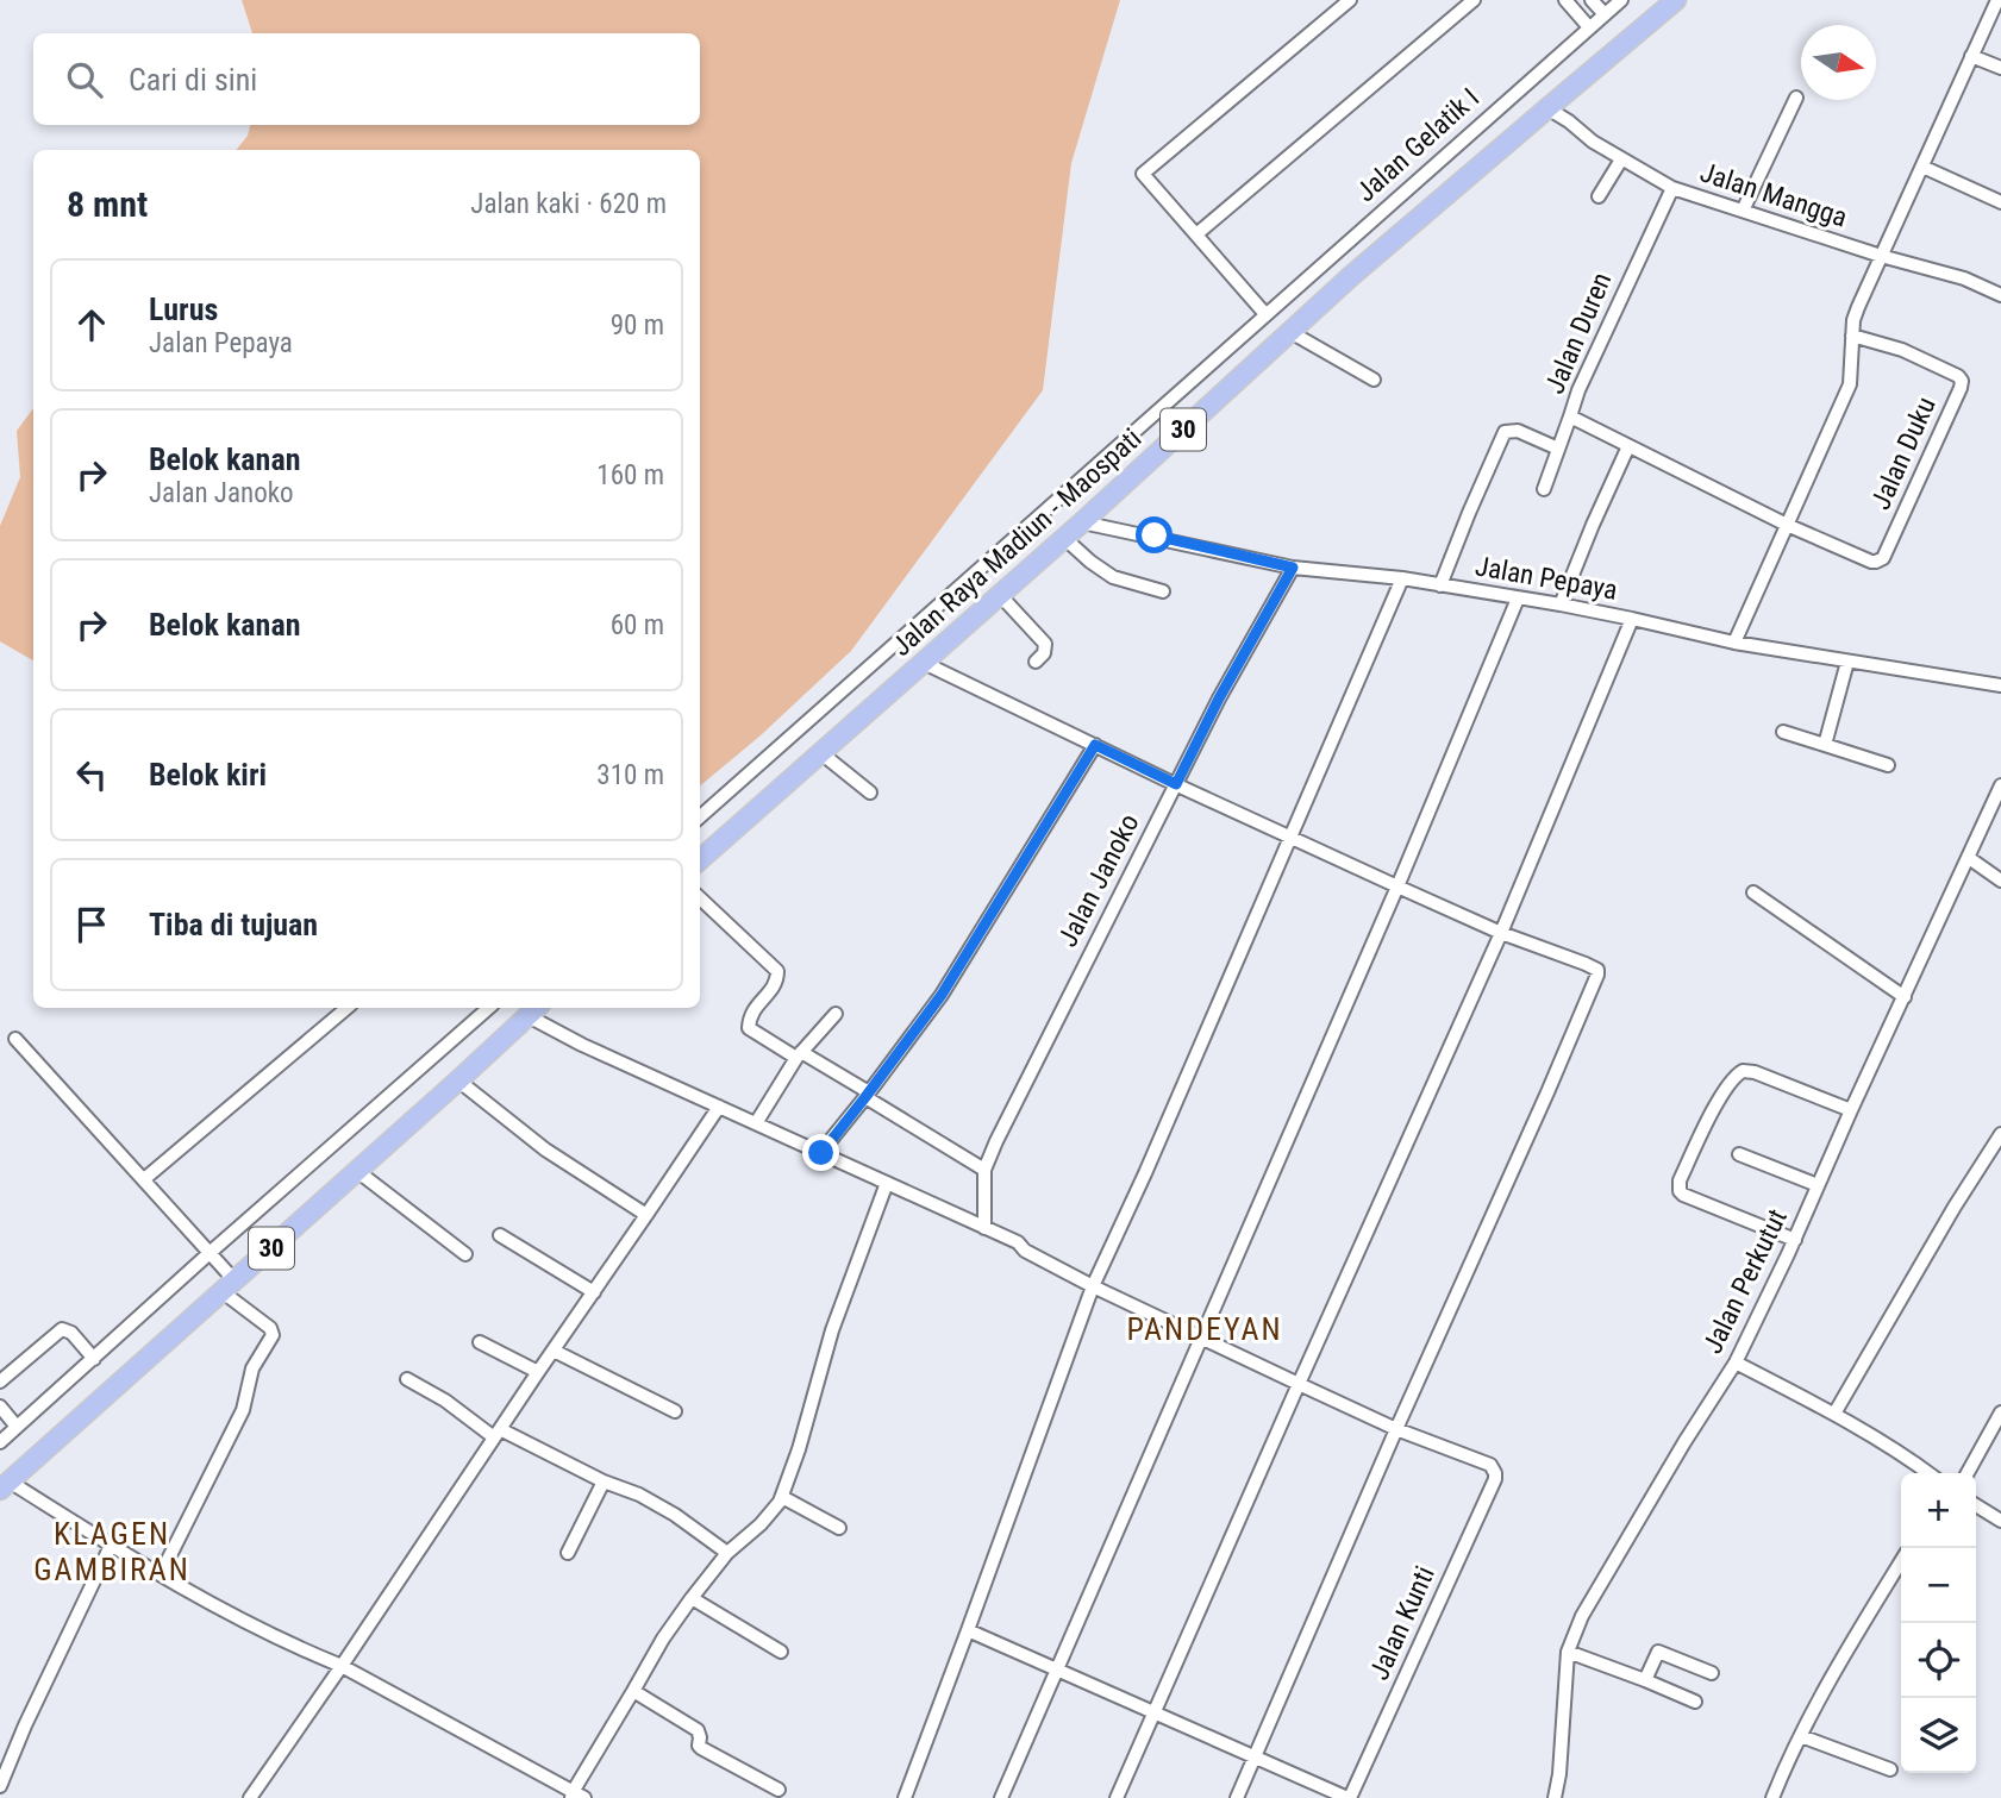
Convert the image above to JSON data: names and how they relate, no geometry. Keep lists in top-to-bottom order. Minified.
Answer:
{"streets":{"highway":["30","Jalan Raya Madiun - Maospati"],"street":["Jalan Gelatik I","Jalan Mangga","Jalan Duren","Jalan Duku","Jalan Pepaya","Jalan Janoko","Jalan Perkutut","Jalan Kunti"]},"crossings":[["Jalan Mangga","Jalan Duren"],["Jalan Mangga","Jalan Raya Madiun - Maospati"],["Jalan Duren","Jalan Duku"],["Jalan Raya Madiun - Maospati","Jalan Pepaya"],["Jalan Pepaya","Jalan Janoko"]],"districts":["PANDEYAN","KLAGEN GAMBIRAN"],"north":"right","page":{"search":"Cari di sini","heading":["8 mnt","Jalan kaki · 620 m"],"list":[["Lurus","Jalan Pepaya","90 m"],["Belok kanan","Jalan Janoko","160 m"],["Belok kanan","60 m"],["Belok kiri","310 m"],"Tiba di tujuan"],"map_buttons":["+","−"]}}
